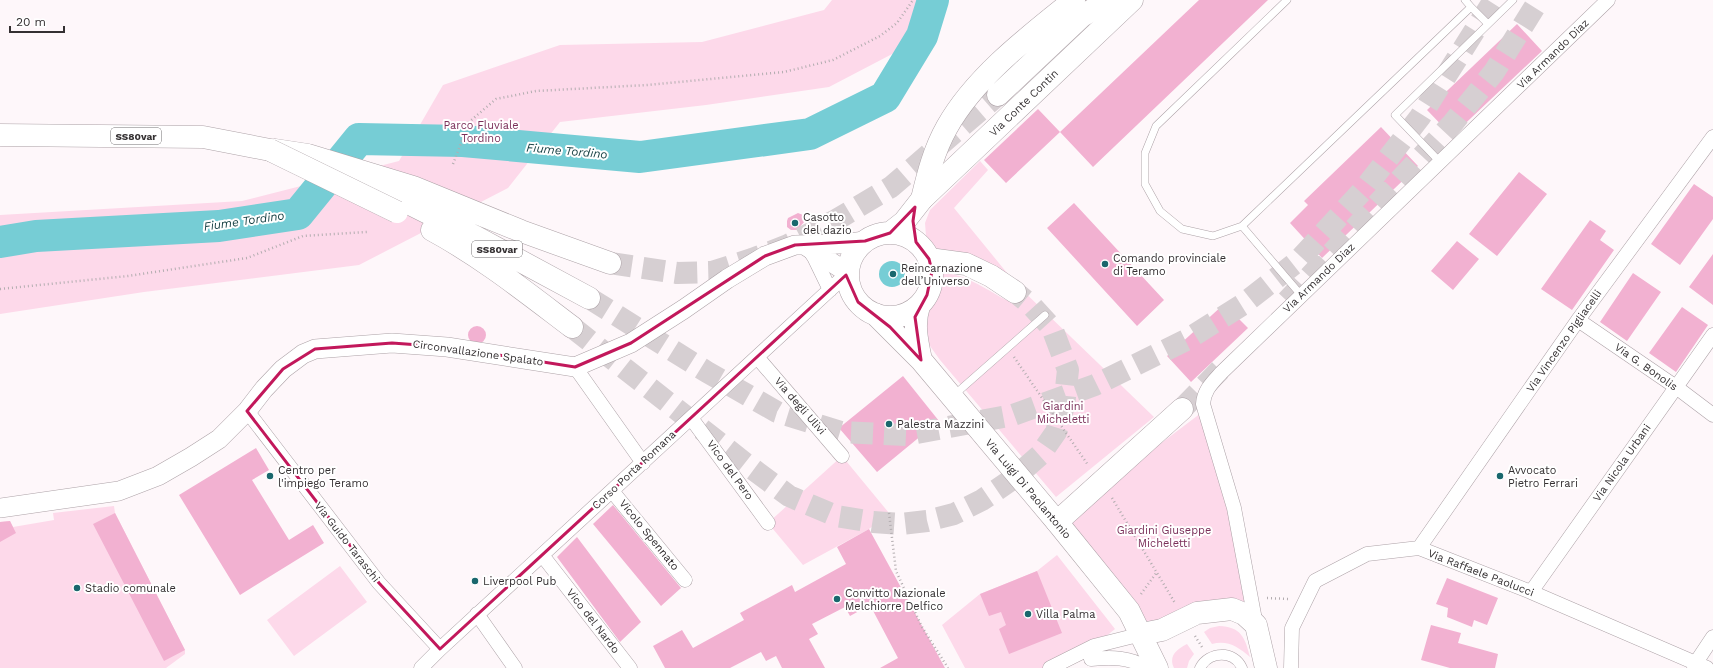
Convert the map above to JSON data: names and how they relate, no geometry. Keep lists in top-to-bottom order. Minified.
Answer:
{"streets":{"main road":["Via Conte Contin","SS80var","Circonvallazione Spalato","Via Luigi Di Paolantonio"],"street":["Via Armando Diaz","Via Vincenzo Pigliacelli","Via G. Bonolis","Via degli Ulivi","Via Nicola Urbani","Corso Porta Romana","Vico del Pero","Vicolo Spennato","Via Guido Taraschi","Via Raffaele Paolucci","Vico del Nardo"]},"crossings":[["Via Conte Contin","Corso Porta Romana"],["Via Conte Contin","Via Luigi Di Paolantonio"],["Via Vincenzo Pigliacelli","Via G. Bonolis"],["Via Vincenzo Pigliacelli","Via Raffaele Paolucci"],["Circonvallazione Spalato","Via Guido Taraschi"],["Via G. Bonolis","Via Nicola Urbani"],["Via degli Ulivi","Corso Porta Romana"],["Via Nicola Urbani","Via Raffaele Paolucci"],["Corso Porta Romana","Vico del Pero"],["Corso Porta Romana","Via Luigi Di Paolantonio"],["Corso Porta Romana","Vicolo Spennato"],["Corso Porta Romana","Via Guido Taraschi"],["Corso Porta Romana","Vico del Nardo"]],"water":["Fiume Tordino"],"parks":["Parco Fluviale Tordino","Giardini Micheletti","Giardini Giuseppe Micheletti"],"places":["Casotto del dazio","Comando provinciale di Teramo","Reincarnazione dell’Universo","Palestra Mazzini","Centro per l'impiego Teramo","Avvocato Pietro Ferrari","Liverpool Pub","Stadio comunale","Convitto Nazionale Melchiorre Delfico","Villa Palma"],"scale_bar":"20 m"}
